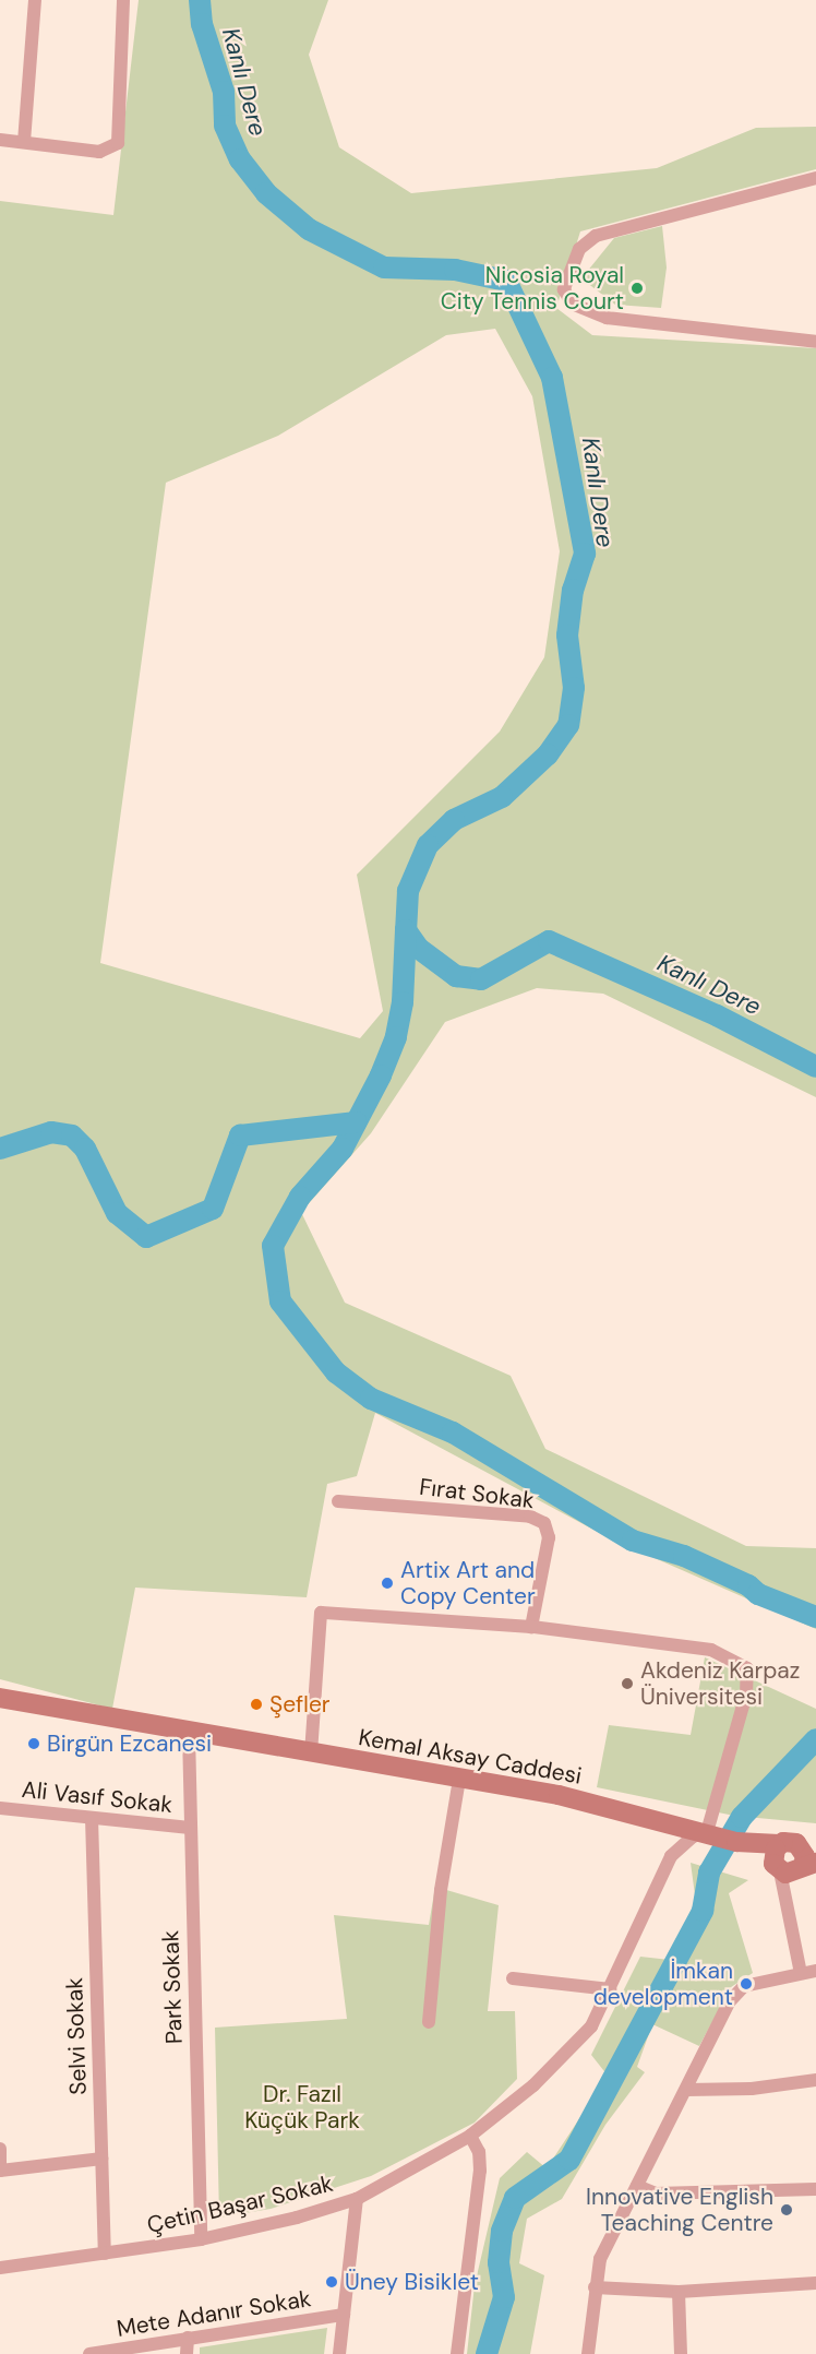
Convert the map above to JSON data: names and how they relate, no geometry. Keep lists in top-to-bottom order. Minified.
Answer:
{"streets":{"main road":["Kemal Aksay Caddesi"],"street":["Fırat Sokak","Ali Vasıf Sokak","Park Sokak","Selvi Sokak","Çetin Başar Sokak","Mete Adanır Sokak"]},"crossings":[["Kemal Aksay Caddesi","Park Sokak"],["Kemal Aksay Caddesi","Çetin Başar Sokak"],["Ali Vasıf Sokak","Park Sokak"],["Ali Vasıf Sokak","Selvi Sokak"],["Park Sokak","Çetin Başar Sokak"],["Selvi Sokak","Çetin Başar Sokak"]],"water":["Kanlı Dere"],"parks":["Dr. Fazıl Küçük Park"],"places":["Nicosia Royal City Tennis Court","Artix Art and Copy Center","Akdeniz Karpaz Üniversitesi","Şefler","Birgün Ezcanesi","İmkan development","Innovative English Teaching Centre","Üney Bisiklet"]}
